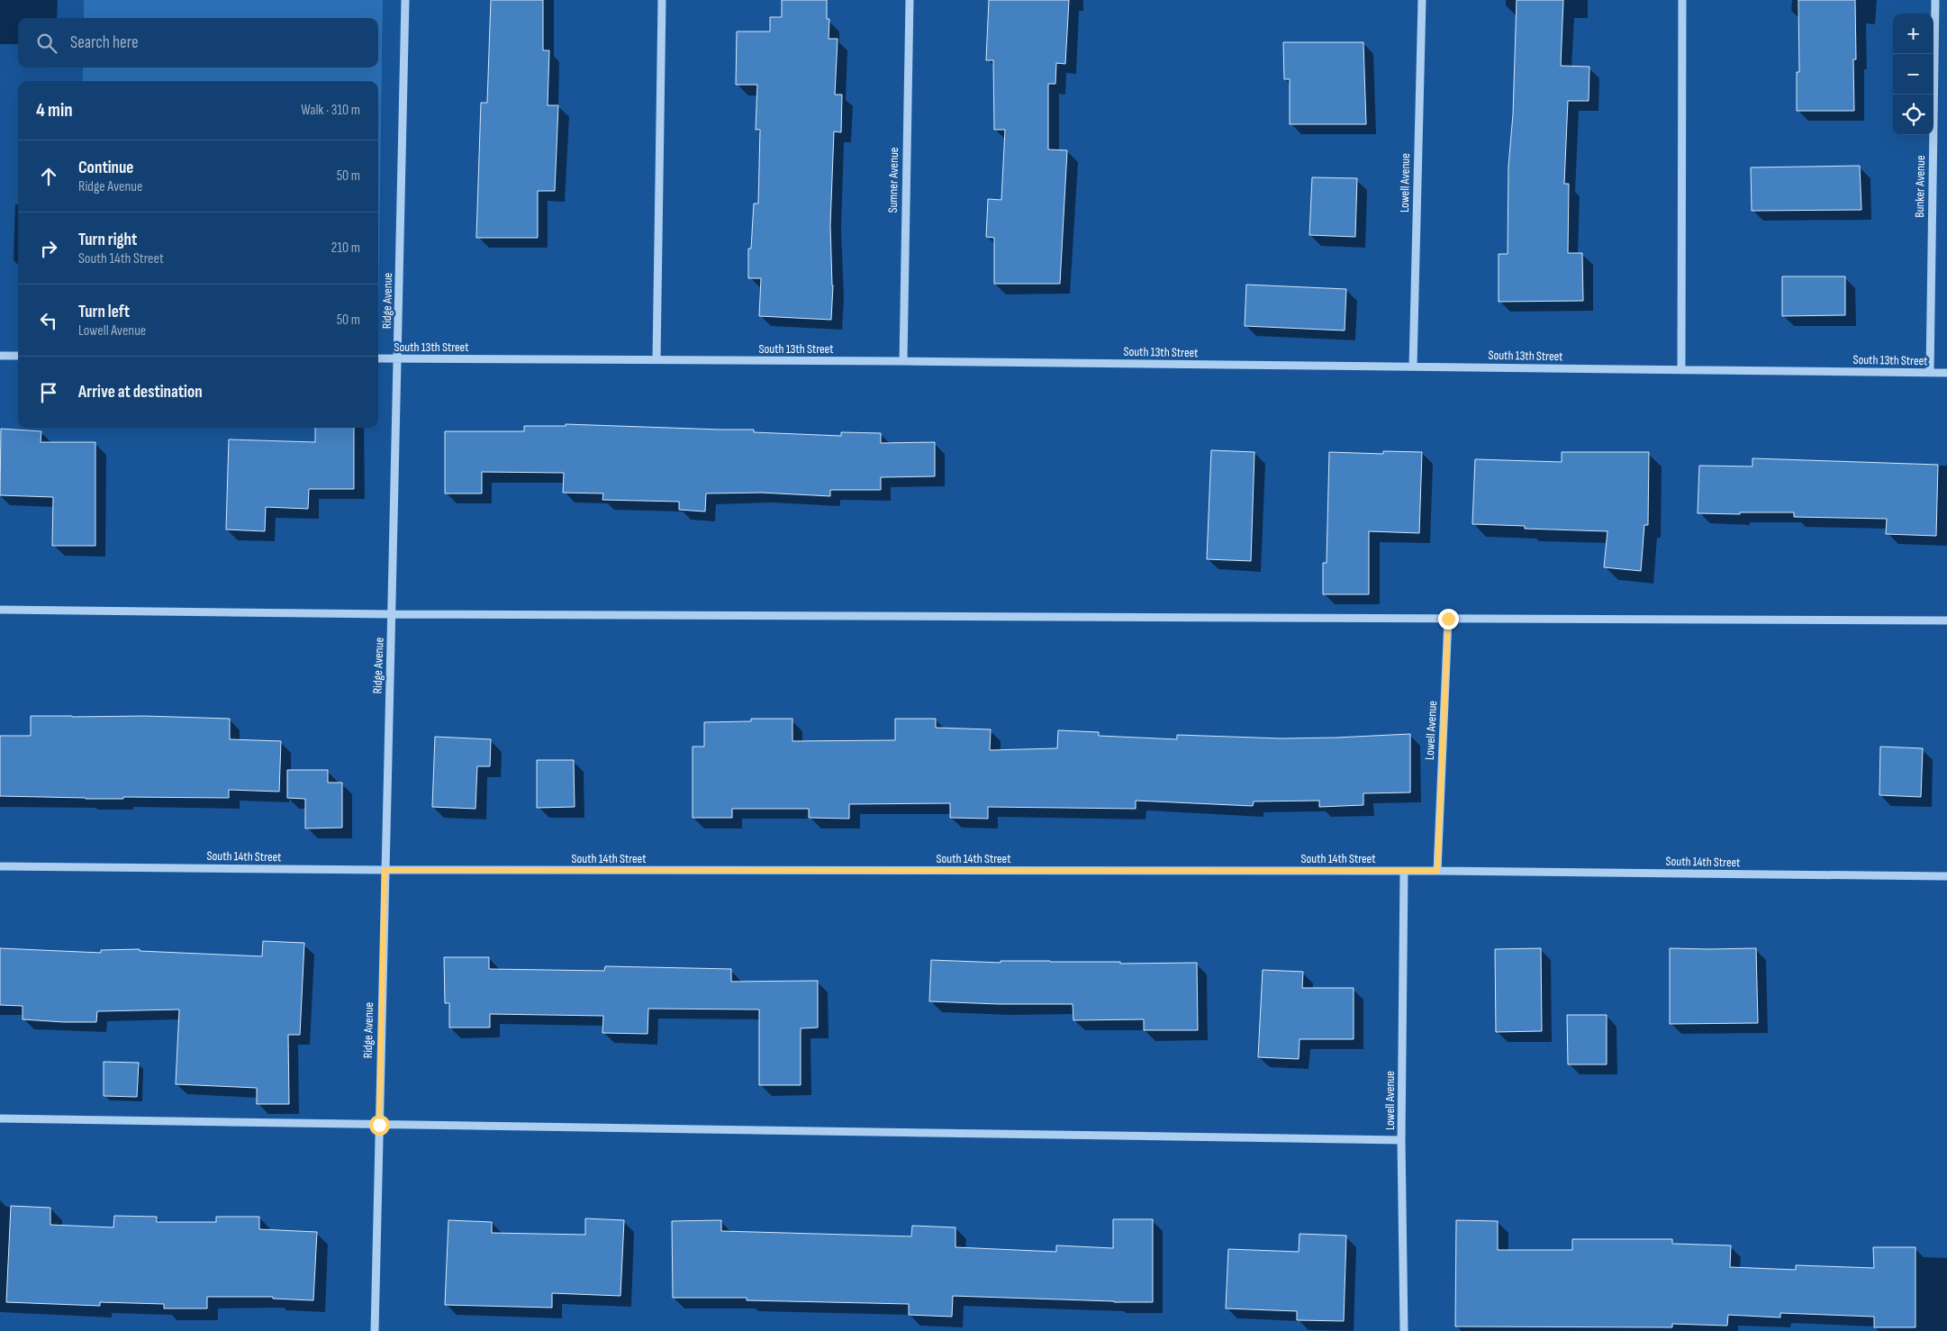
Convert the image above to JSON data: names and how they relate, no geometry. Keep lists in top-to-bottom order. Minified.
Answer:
{"streets":{"street":["Sumner Avenue","Lowell Avenue","Bunker Avenue","Ridge Avenue","South 13th Street","South 14th Street"]},"crossings":[["Sumner Avenue","South 13th Street"],["Lowell Avenue","South 13th Street"],["Lowell Avenue","South 14th Street"],["Bunker Avenue","South 13th Street"],["Ridge Avenue","South 13th Street"],["Ridge Avenue","South 14th Street"]],"page":{"map_buttons":["+","−"],"search":"Search here","heading":["4 min","Walk · 310 m"],"list":[["Continue","Ridge Avenue","50 m"],["Turn right","South 14th Street","210 m"],["Turn left","Lowell Avenue","50 m"],"Arrive at destination"]}}
